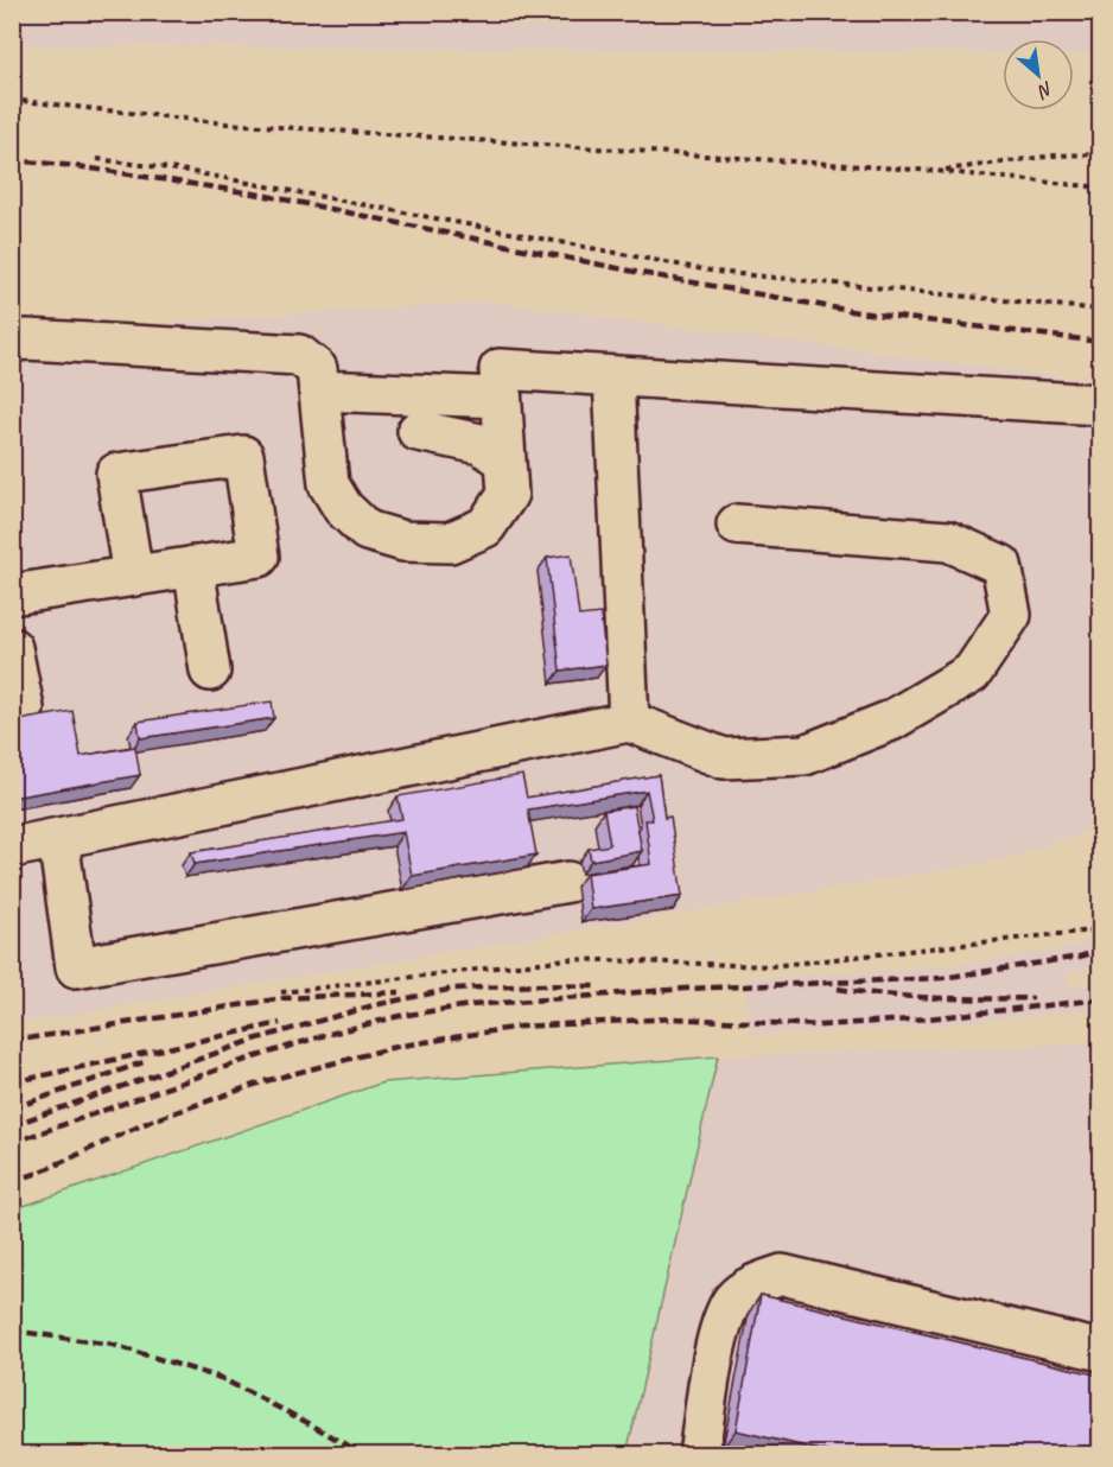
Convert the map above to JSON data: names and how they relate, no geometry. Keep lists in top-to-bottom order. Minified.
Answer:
{"north":"bottom right"}
